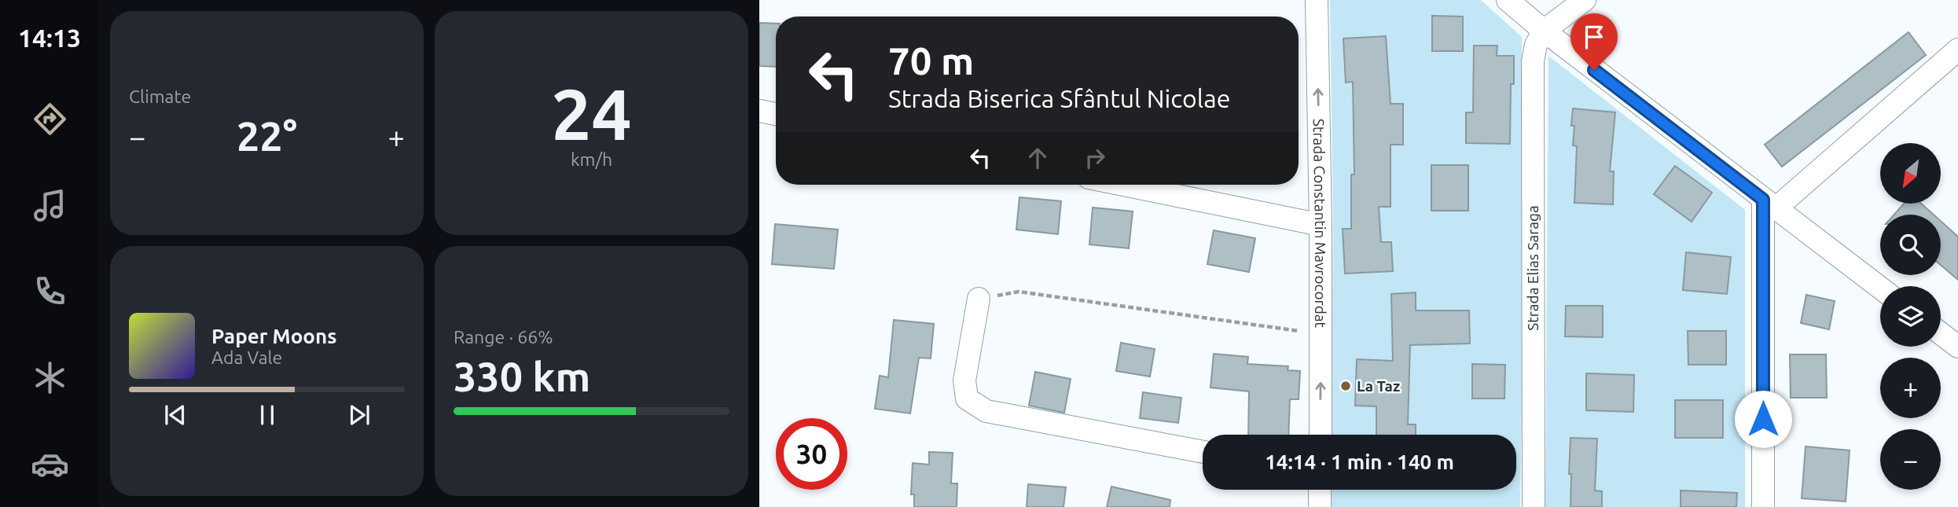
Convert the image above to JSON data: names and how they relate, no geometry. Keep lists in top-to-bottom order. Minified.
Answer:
{"streets":{"street":["Strada Constantin Mavrocordat","Strada Elias Saraga"]},"one_way":["Strada Constantin Mavrocordat"],"places":["La Taz"],"north":"bottom left","page":{"tabs":"14:13","tile":["Climate",["24","km/h"],["Range · 66%","330 km"]],"turn":["70 m","Strada Biserica Sfântul Nicolae"],"heat":["−","22°","+"],"map_buttons":["+","−"],"song":["Paper Moons","Ada Vale"],"limit":"30","trip":"14:14 · 1 min · 140 m"}}
